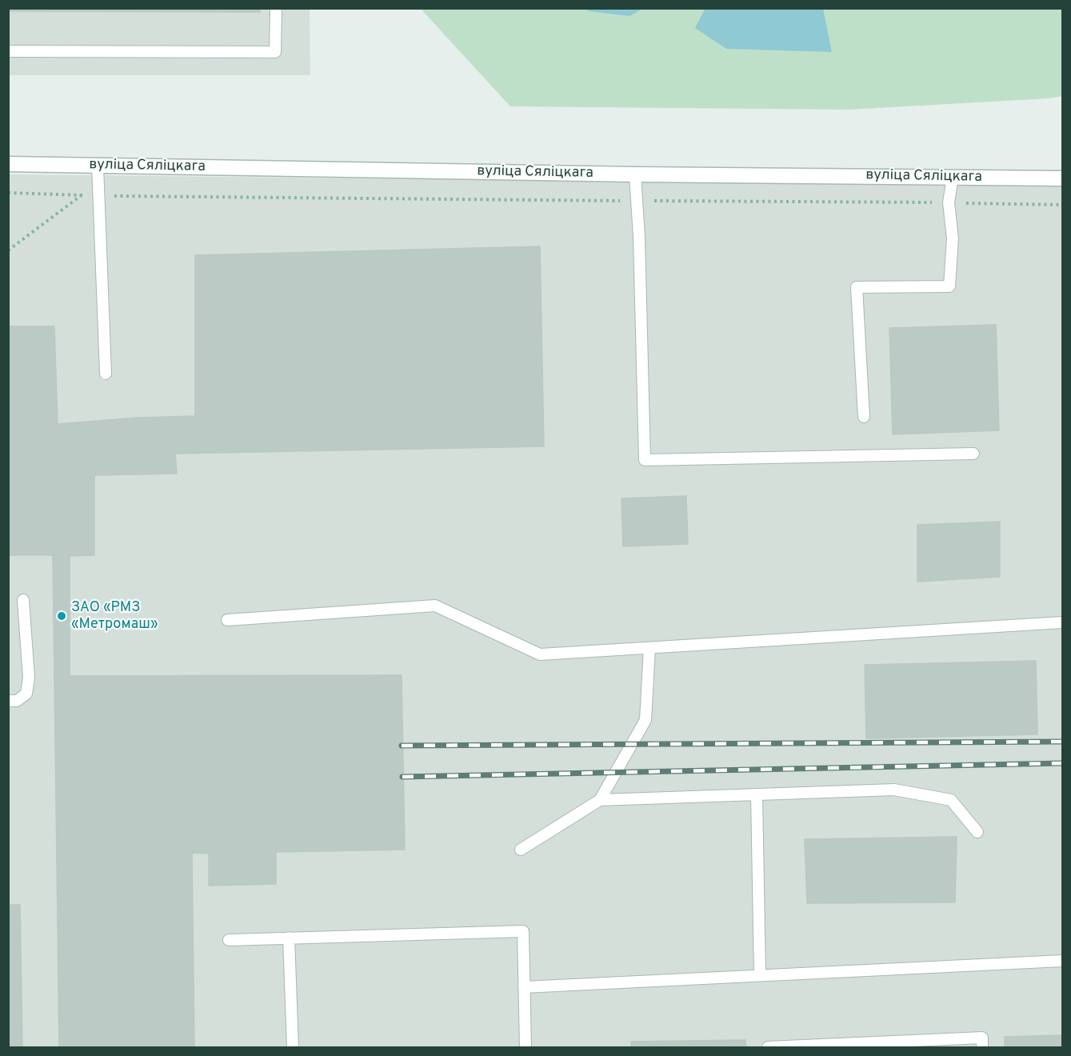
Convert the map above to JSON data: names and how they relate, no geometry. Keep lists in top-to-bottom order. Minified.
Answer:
{"streets":{"street":["вуліца Сяліцкага"]},"places":["ЗАО «РМЗ «Метромаш»"]}
